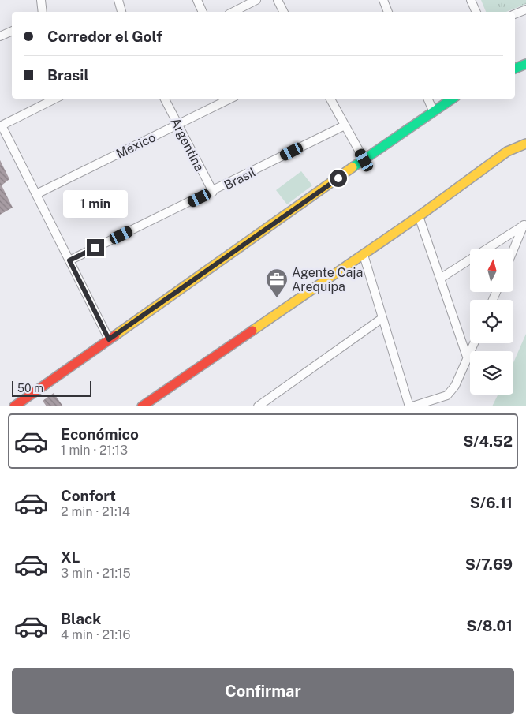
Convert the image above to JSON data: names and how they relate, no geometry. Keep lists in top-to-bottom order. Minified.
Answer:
{"streets":{"street":["Argentina","México","Brasil"]},"crossings":[["Argentina","México"],["Argentina","Brasil"]],"places":{"office":["Agente Caja Arequipa"]},"scale_bar":"50 m","north":"top","page":{"banner":["Corredor el Golf","Brasil"],"bubble":"1 min","scale":"50 m","list":[{"name":"Económico","note":"1 min · 21:13","value":"S/4.52"},{"name":"Confort","note":"2 min · 21:14","value":"S/6.11"},{"name":"XL","note":"3 min · 21:15","value":"S/7.69"},{"name":"Black","note":"4 min · 21:16","value":"S/8.01"}],"buttons":"Confirmar"}}
